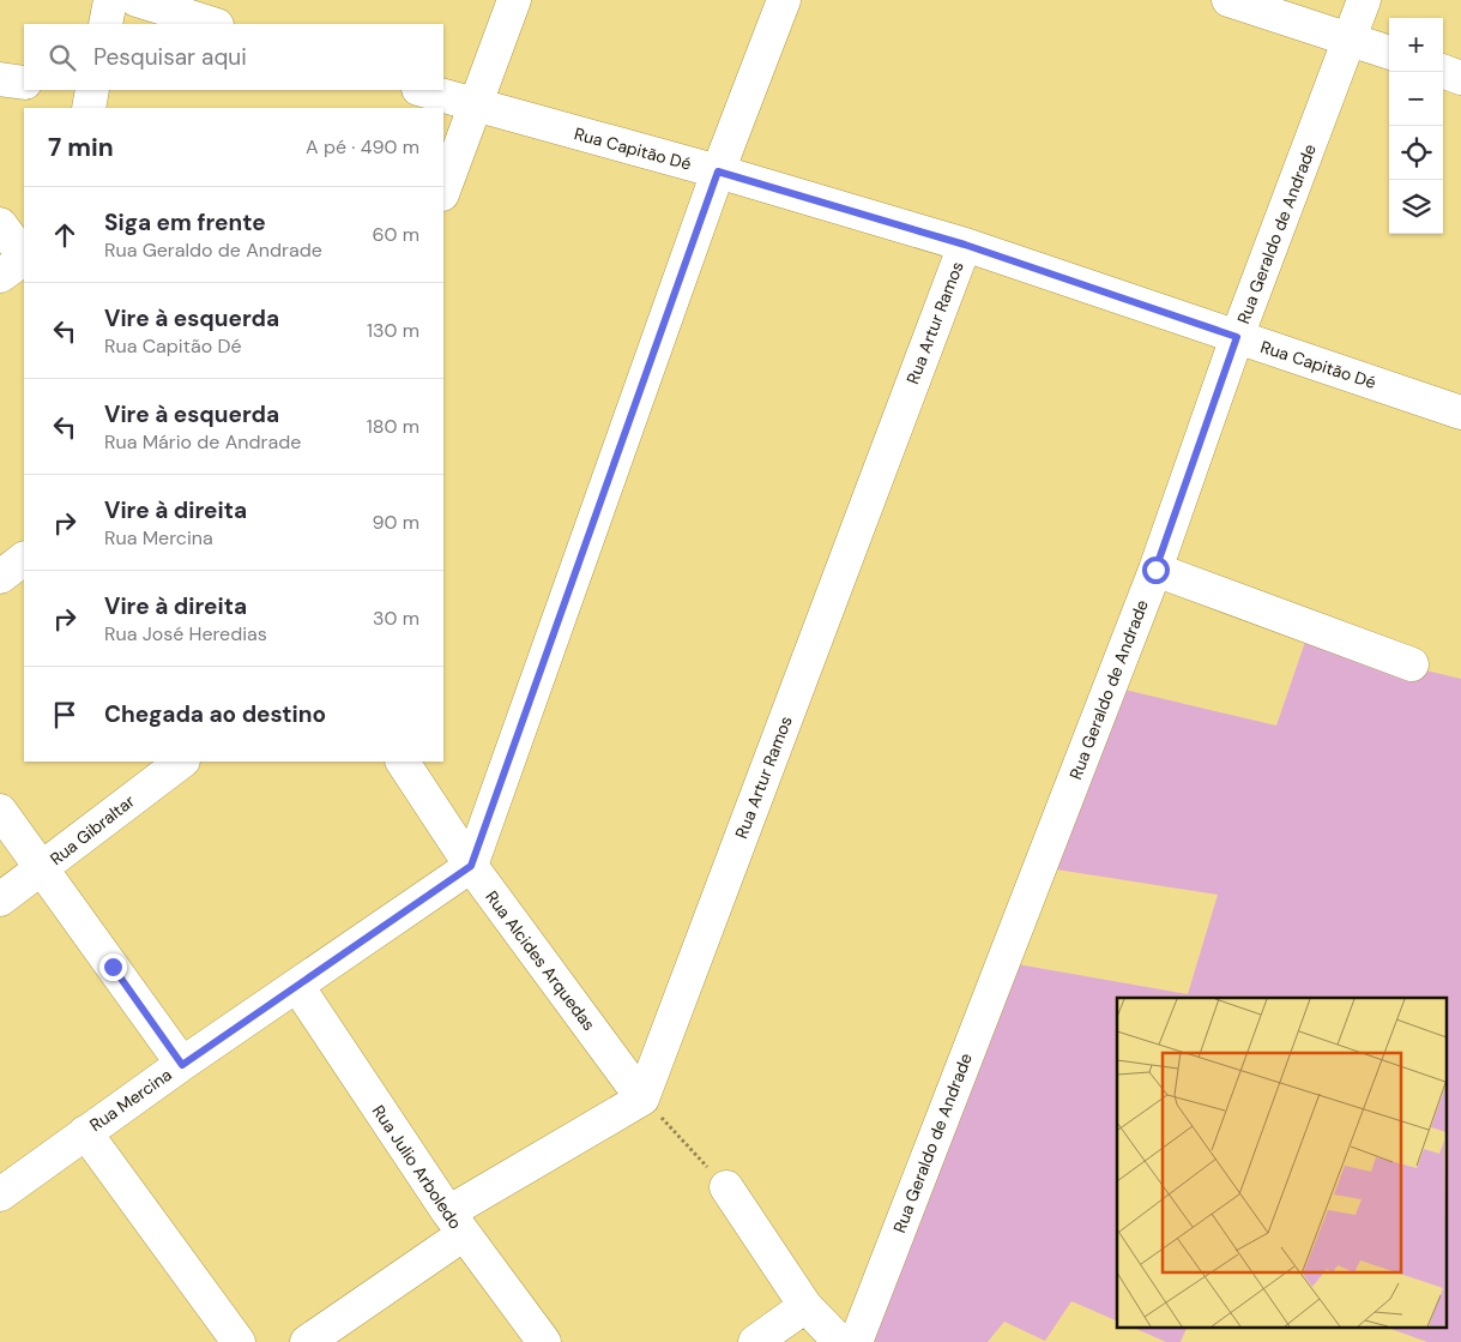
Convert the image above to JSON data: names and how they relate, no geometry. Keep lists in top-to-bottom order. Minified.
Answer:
{"streets":{"street":["Rua Capitão Dé","Rua Geraldo de Andrade","Rua Artur Ramos","Rua Gibraltar","Rua Alcides Arquedas","Rua Mercina","Rua Julio Arboledo"]},"crossings":[["Rua Capitão Dé","Rua Geraldo de Andrade"],["Rua Capitão Dé","Rua Artur Ramos"],["Rua Artur Ramos","Rua Alcides Arquedas"],["Rua Alcides Arquedas","Rua Mercina"],["Rua Mercina","Rua Julio Arboledo"]],"page":{"map_buttons":["+","−"],"search":"Pesquisar aqui","heading":["7 min","A pé · 490 m"],"list":[["Siga em frente","Rua Geraldo de Andrade","60 m"],["Vire à esquerda","Rua Capitão Dé","130 m"],["Vire à esquerda","Rua Mário de Andrade","180 m"],["Vire à direita","Rua Mercina","90 m"],["Vire à direita","Rua José Heredias","30 m"],"Chegada ao destino"]}}
